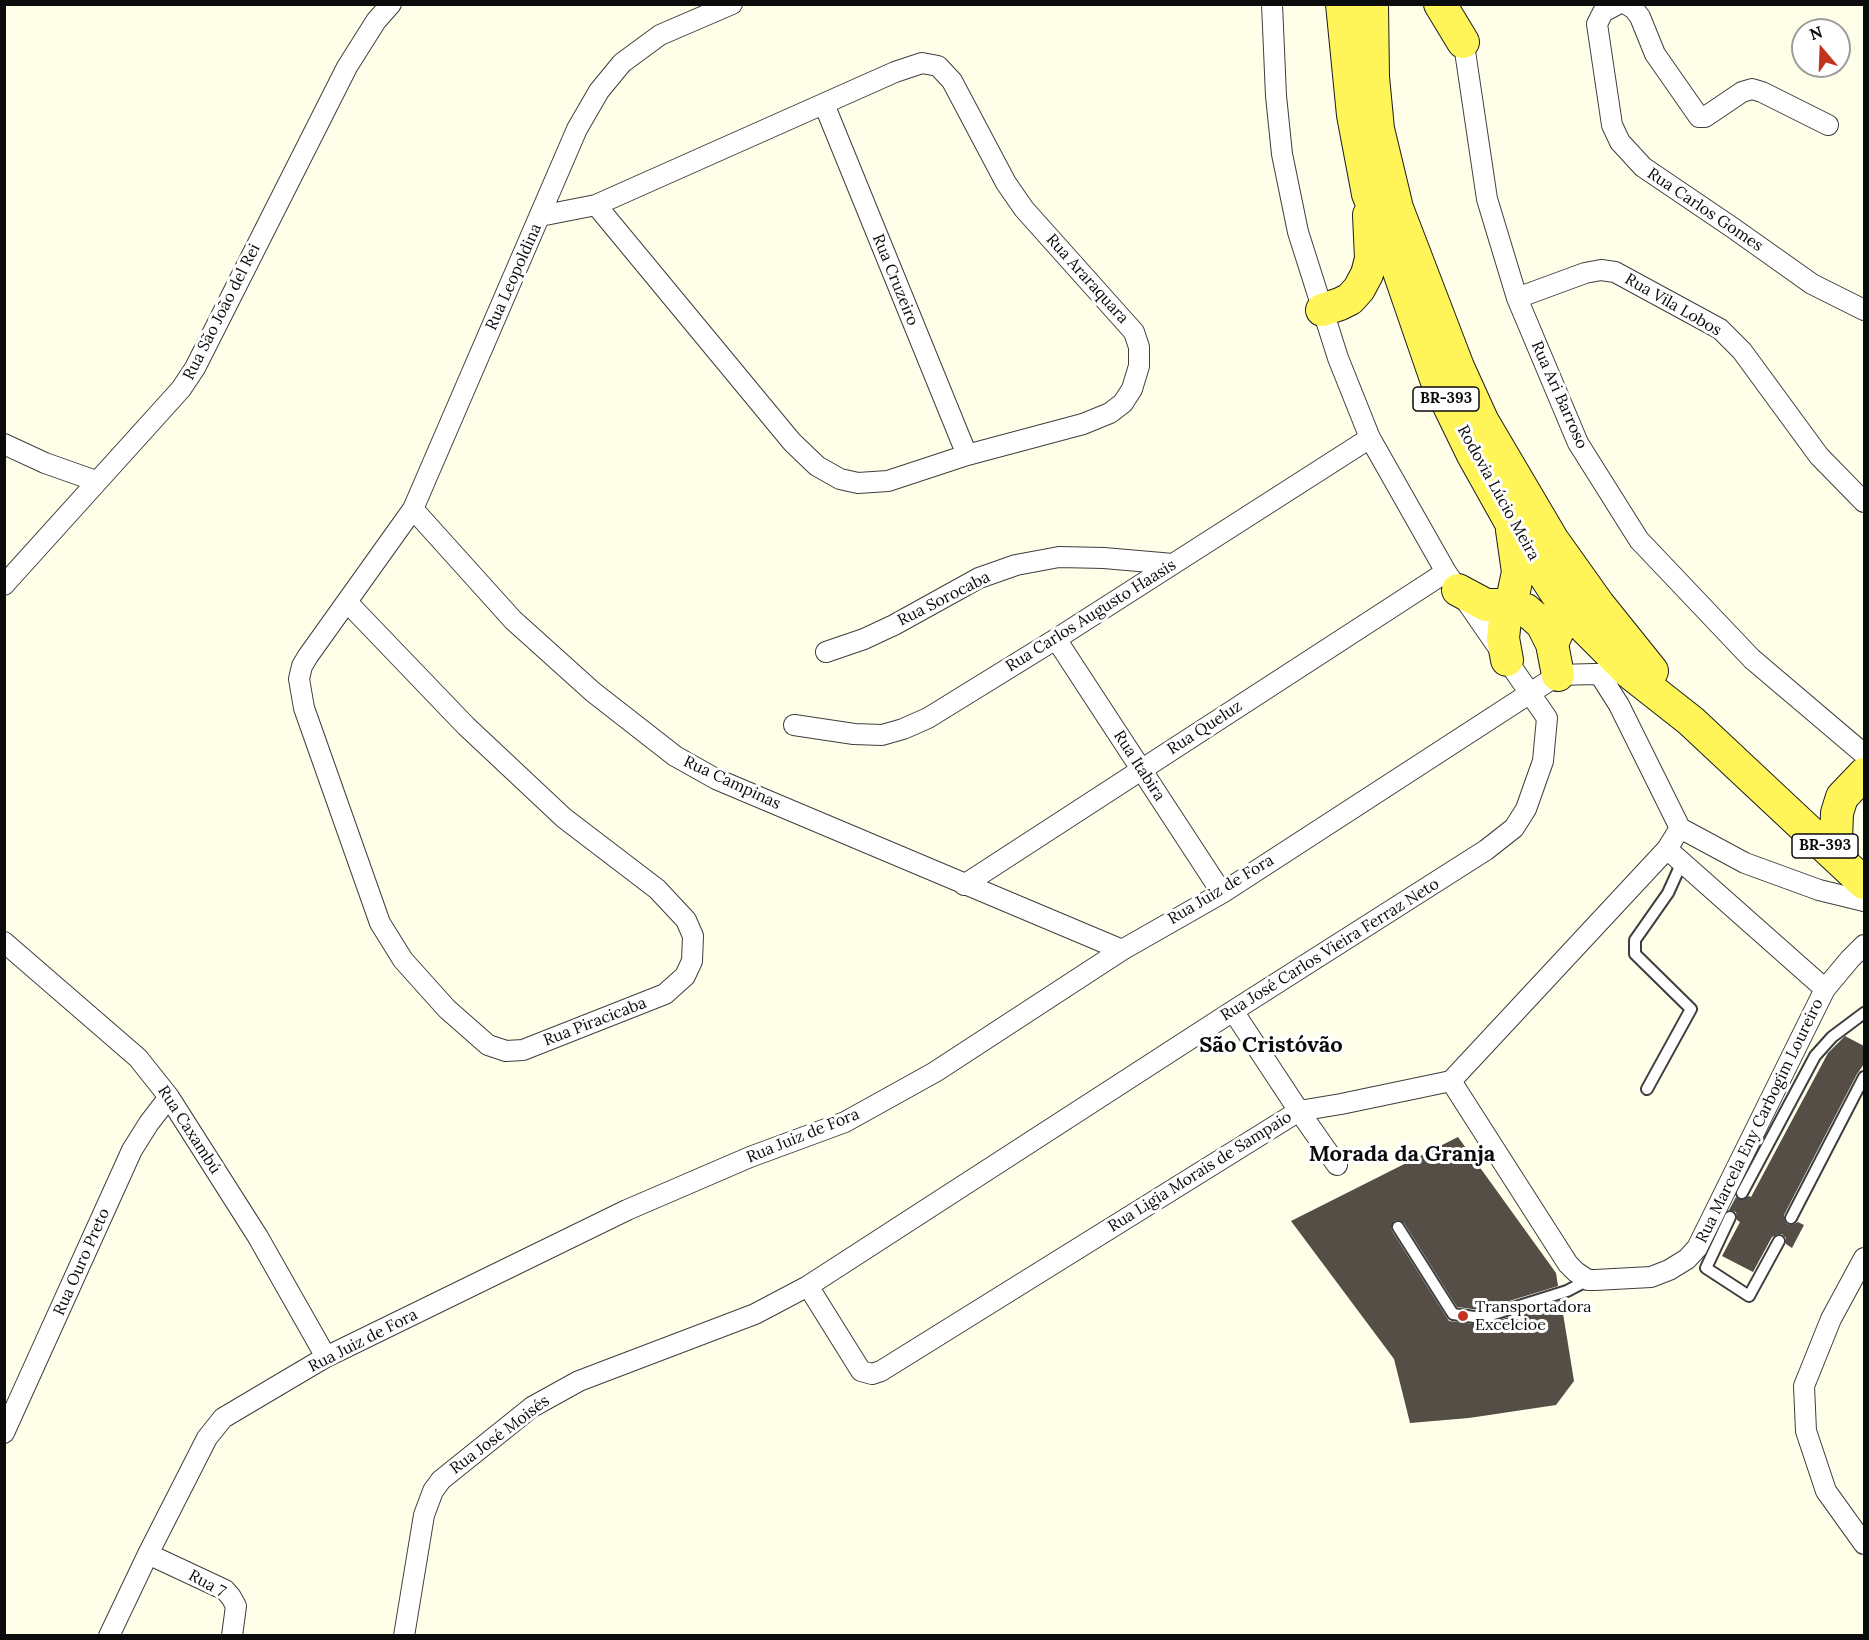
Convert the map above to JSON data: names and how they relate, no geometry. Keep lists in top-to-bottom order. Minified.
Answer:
{"streets":{"main road":["BR-393","Rodovia Lúcio Meira"],"street":["Rua Carlos Gomes","Rua Leopoldina","Rua Araraquara","Rua Cruzeiro","Rua Vila Lobos","Rua São João del Rei","Rua Ari Barroso","Rua Sorocaba","Rua Carlos Augusto Haasis","Rua Queluz","Rua Itabira","Rua Campinas","Rua Juiz de Fora","Rua José Carlos Vieira Ferraz Neto","Rua Piracicaba","Rua Marcela Eny Carbogim Loureiro","Rua Caxambú","Rua Ligia Morais de Sampaio","Rua Ouro Preto","Rua José Moisés","Rua 7"]},"crossings":[["Rua Leopoldina","Rua Araraquara"],["Rua Leopoldina","Rua Campinas"],["Rua Leopoldina","Rua Piracicaba"],["Rua Araraquara","Rua Cruzeiro"],["Rua Vila Lobos","Rua Ari Barroso"],["Rua Sorocaba","Rua Carlos Augusto Haasis"],["Rua Carlos Augusto Haasis","Rua Itabira"],["Rua Carlos Augusto Haasis","Rua José Carlos Vieira Ferraz Neto"],["Rua Queluz","Rua Itabira"],["Rua Queluz","Rua Campinas"],["Rua Queluz","Rua José Carlos Vieira Ferraz Neto"],["Rua Itabira","Rua Juiz de Fora"],["Rua Campinas","Rua Juiz de Fora"],["Rua Juiz de Fora","Rua José Carlos Vieira Ferraz Neto"],["Rua Juiz de Fora","Rua Caxambú"],["Rua Juiz de Fora","Rua 7"],["Rua José Carlos Vieira Ferraz Neto","Rua Ligia Morais de Sampaio"],["Rua José Carlos Vieira Ferraz Neto","Rua José Moisés"],["Rua Caxambú","Rua Ouro Preto"],["Rua Ligia Morais de Sampaio","Rua José Moisés"]],"districts":["São Cristóvão","Morada da Granja"],"places":["Transportadora Excelcioe"],"north":"top"}
